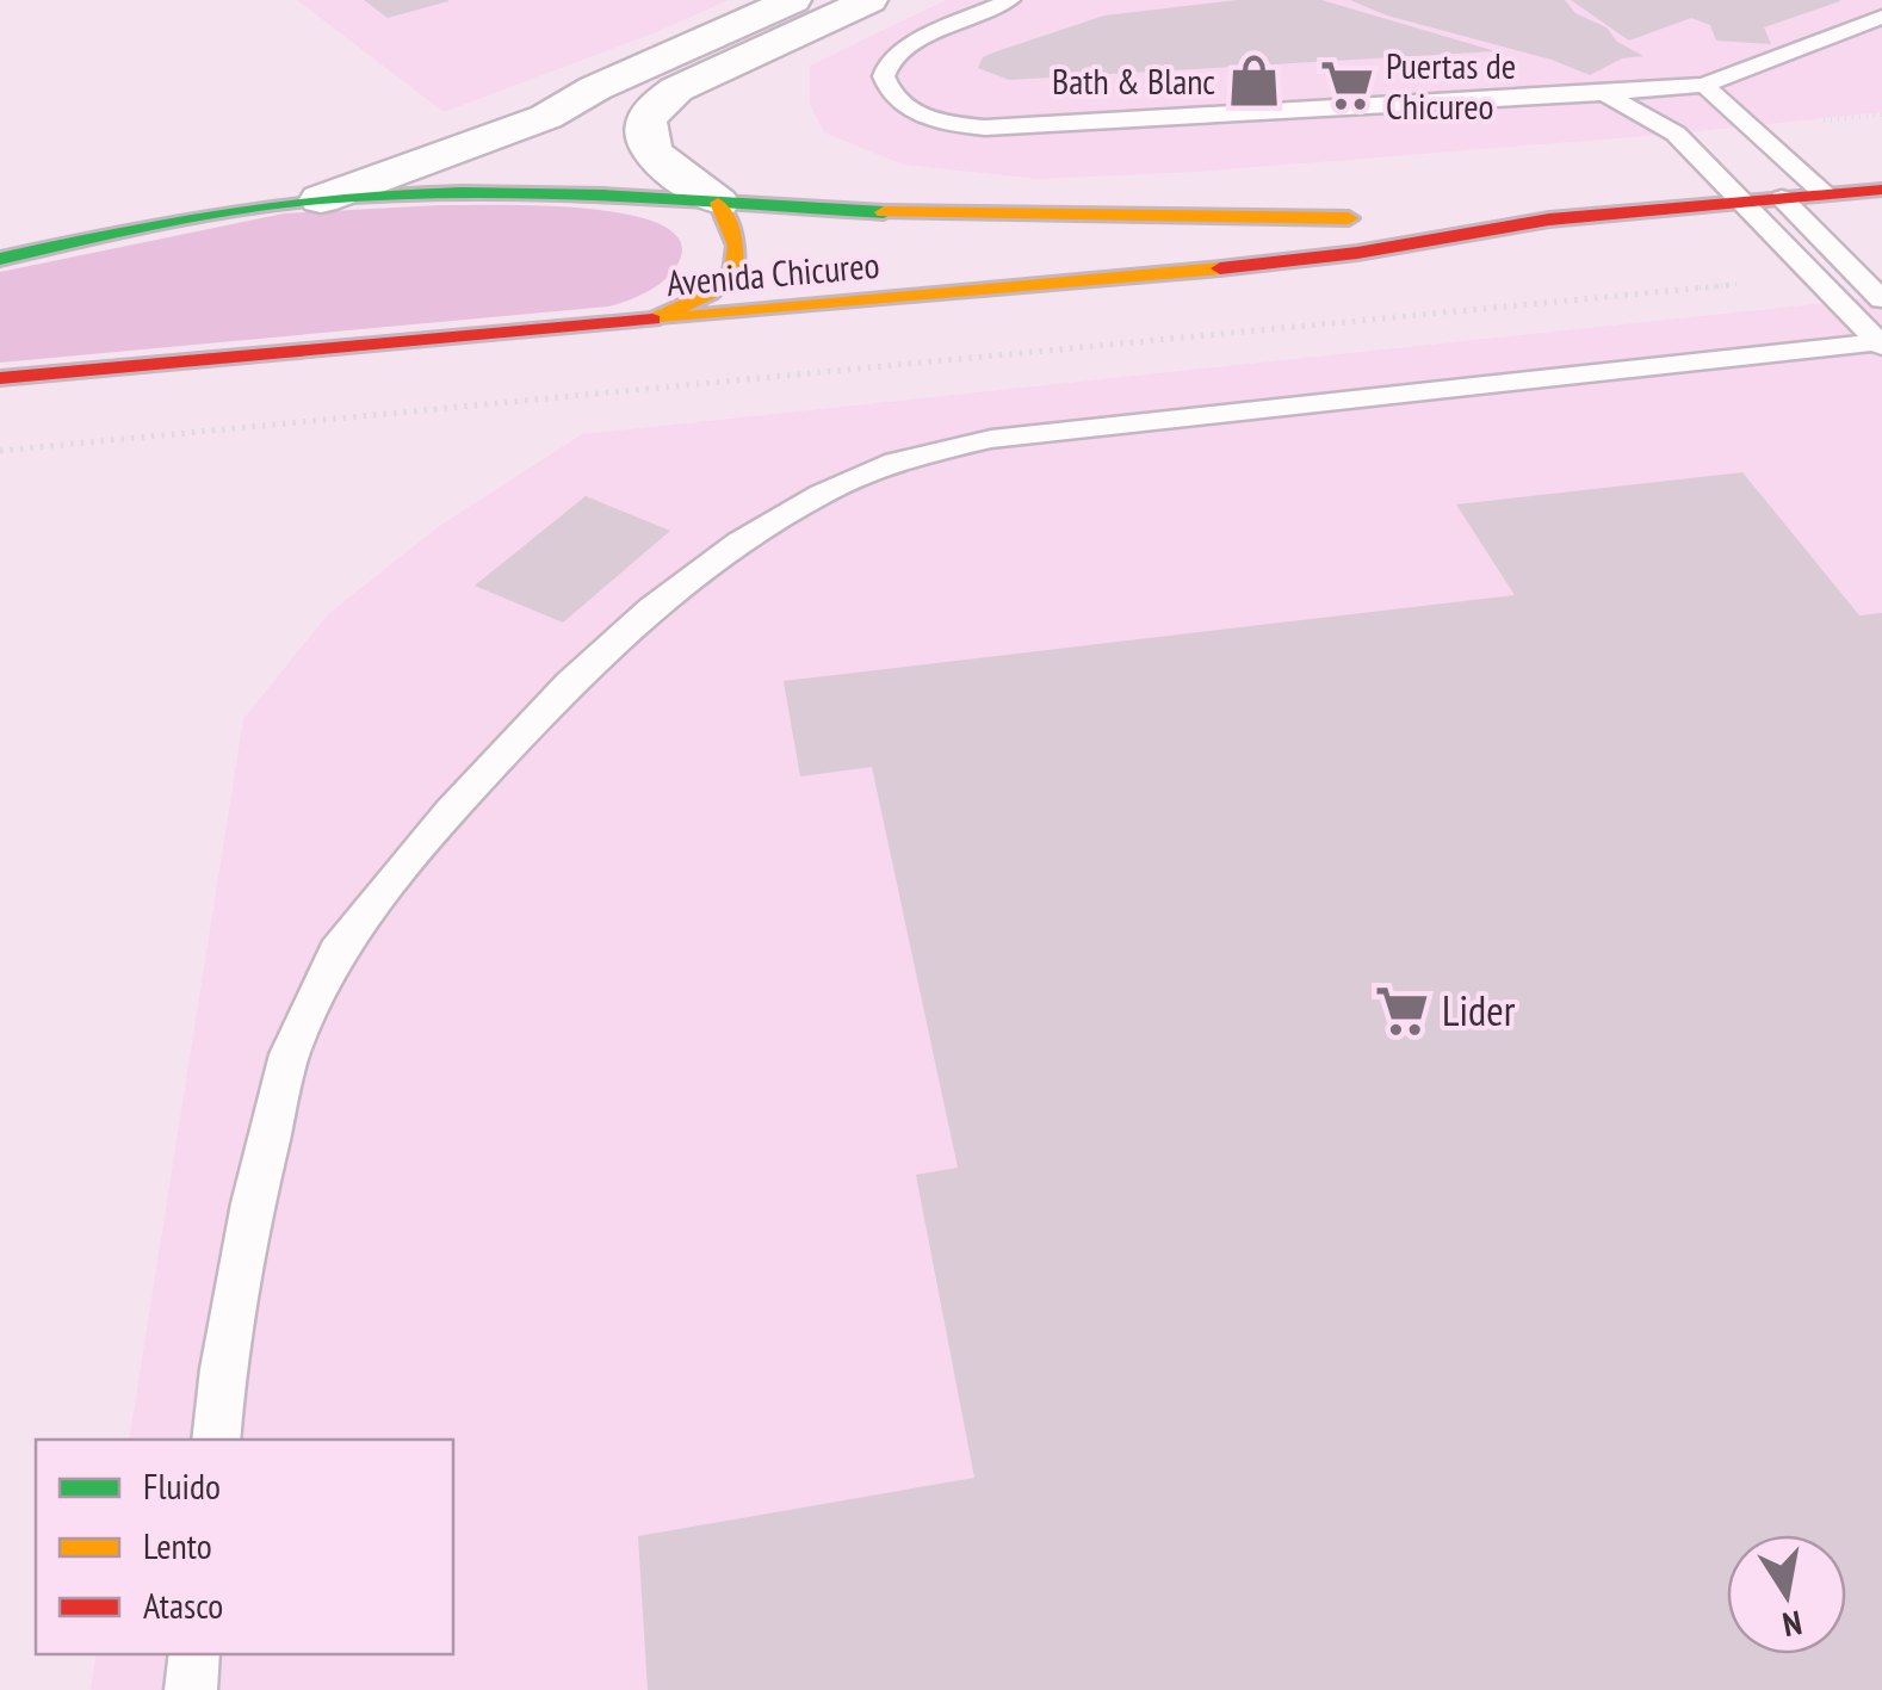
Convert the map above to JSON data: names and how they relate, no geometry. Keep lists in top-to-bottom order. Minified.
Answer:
{"streets":{"main road":["Avenida Chicureo"]},"places":{"shop":["Bath & Blanc"],"supermarket":["Puertas de Chicureo","Lider"]},"legend":["Fluido","Lento","Atasco"],"north":"bottom"}
